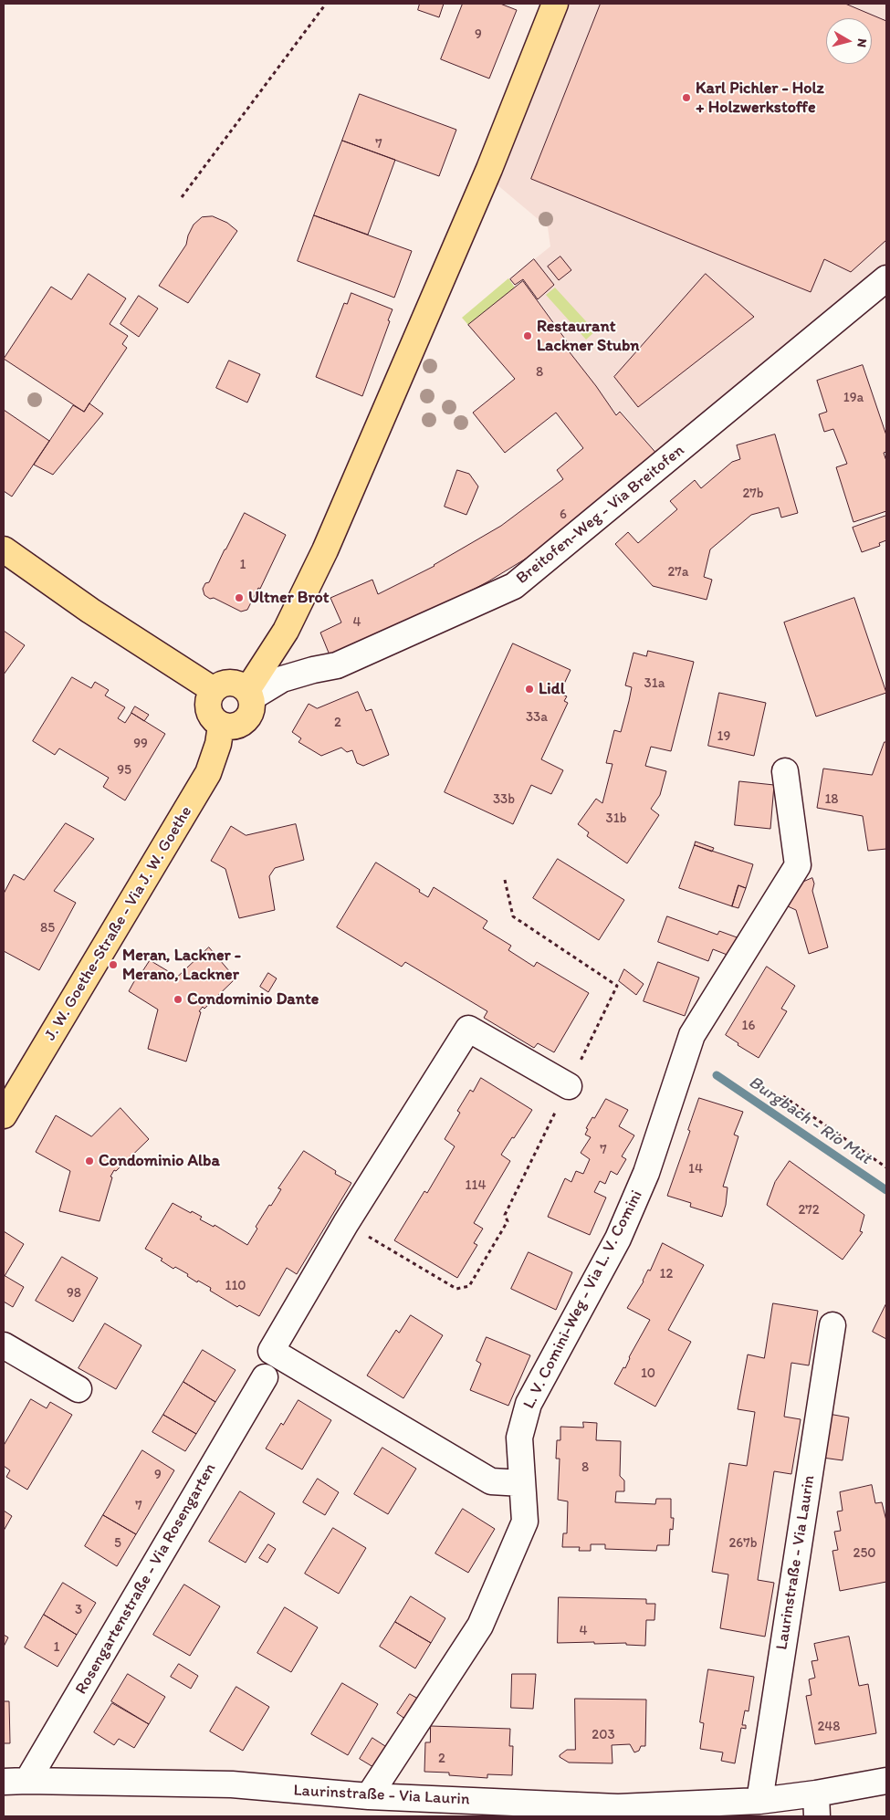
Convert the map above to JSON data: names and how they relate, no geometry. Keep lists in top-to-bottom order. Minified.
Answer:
{"streets":{"main road":["J. W. Goethe-Straße - Via J. W. Goethe"],"street":["Breitofen-Weg - Via Breitofen","L. V. Comini-Weg - Via L. V. Comini","Laurinstraße - Via Laurin","Rosengartenstraße - Via Rosengarten"]},"crossings":[["Breitofen-Weg - Via Breitofen","J. W. Goethe-Straße - Via J. W. Goethe"],["L. V. Comini-Weg - Via L. V. Comini","Laurinstraße - Via Laurin"],["Laurinstraße - Via Laurin","Rosengartenstraße - Via Rosengarten"]],"water":["Burgbach - Rio Mut"],"places":["Karl Pichler - Holz + Holzwerkstoffe","Restaurant Lackner Stubn","Ultner Brot","Lidl","Meran, Lackner - Merano, Lackner","Condominio Dante","Condominio Alba"],"house_numbers":["9","7","8","19a","27b","6","1","27a","4","31a","33a","2","19","99","95","33b","18","31b","85","16","7","14","114","272","12","110","98","10","8","9","7","5","267b","250","3","4","1","248","203","2"],"north":"right"}
